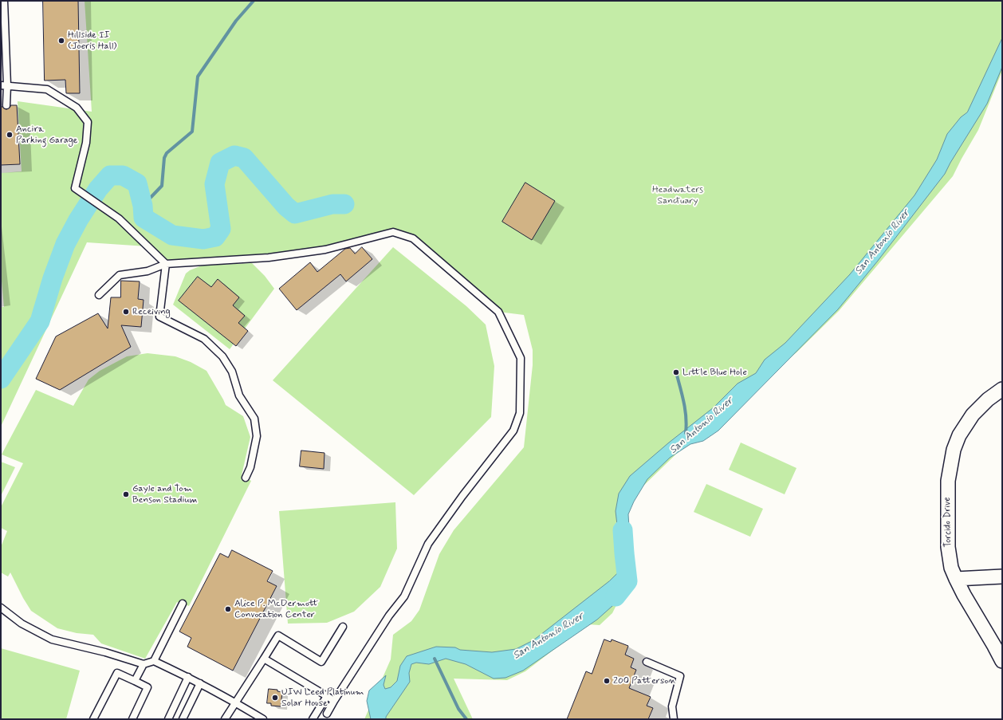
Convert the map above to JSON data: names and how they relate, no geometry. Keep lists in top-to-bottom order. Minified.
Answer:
{"streets":{"street":["Torcido Drive"]},"water":["San Antonio River"],"parks":["Headwaters Sanctuary"],"places":["Hillside II (Joeris Hall)","Ancira Parking Garage","Receiving","Little Blue Hole","Gayle and Tom Benson Stadium","Alice P. McDermott Convocation Center","200 Patterson","UIW Leed Platinum Solar House"]}
